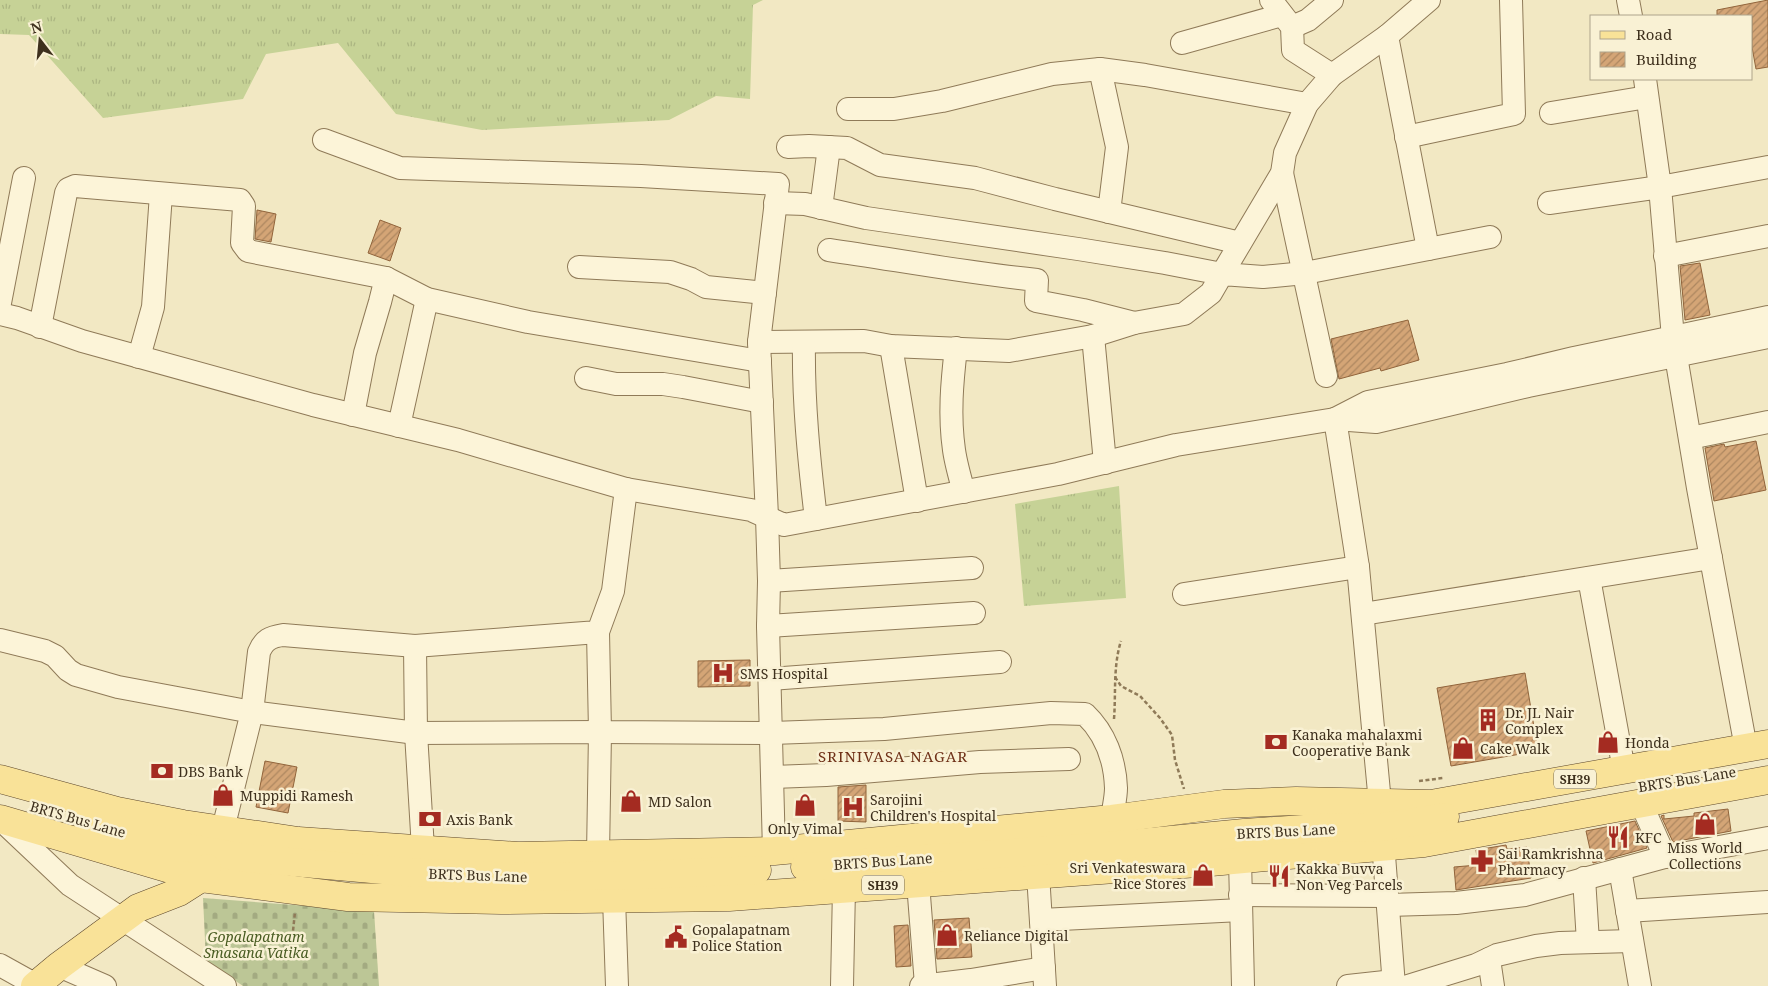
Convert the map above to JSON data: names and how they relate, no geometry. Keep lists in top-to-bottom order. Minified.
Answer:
{"streets":{"main road":["SH39","BRTS Bus Lane"]},"crossings":[["SH39","BRTS Bus Lane"]],"districts":["SRINIVASA NAGAR"],"parks":["Gopalapatnam Smasana Vatika"],"places":{"hospital":["SMS Hospital","Sarojini Children's Hospital"],"building":["Dr. JL Nair Complex"],"bank":["Kanaka mahalaxmi Cooperative Bank","DBS Bank","Axis Bank"],"shop":["Honda","Cake Walk","Muppidi Ramesh","MD Salon","Only Vimal","Miss World Collections","Sri Venkateswara Rice Stores","Reliance Digital"],"restaurant":["KFC","Kakka Buvva Non Veg Parcels"],"pharmacy":["Sai Ramkrishna Pharmacy"],"public building":["Gopalapatnam Police Station"]},"legend":["Road","Building"],"north":"top"}
